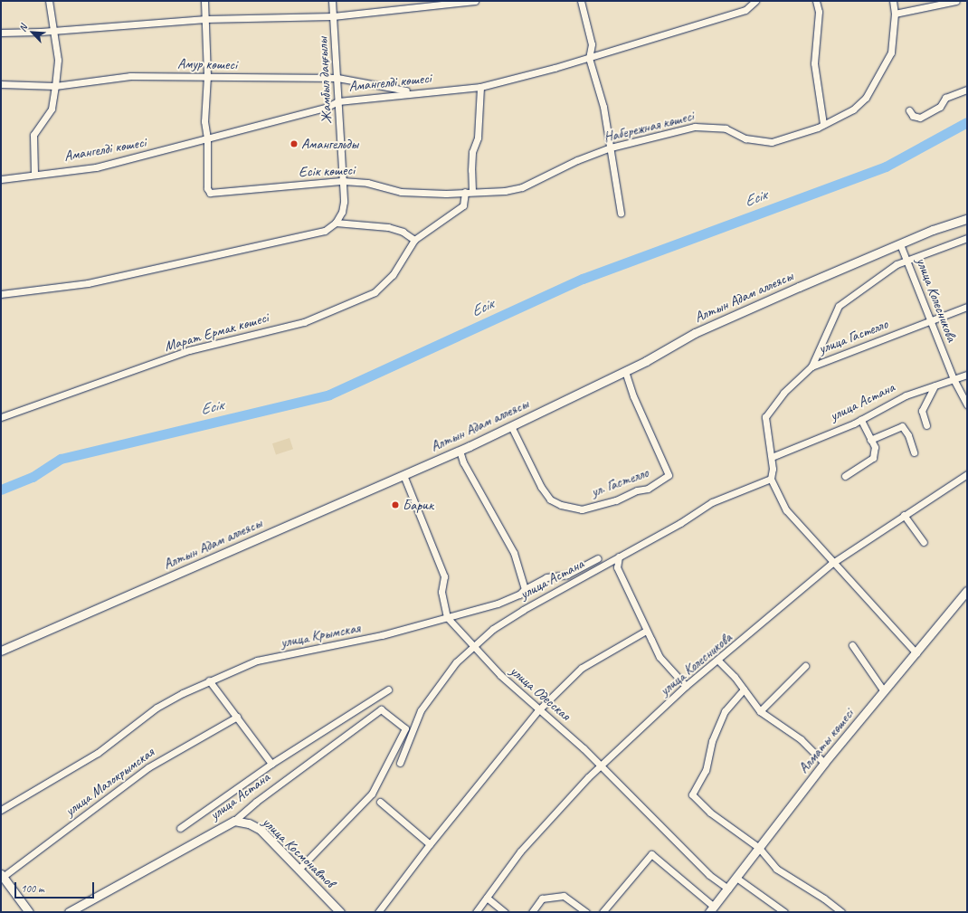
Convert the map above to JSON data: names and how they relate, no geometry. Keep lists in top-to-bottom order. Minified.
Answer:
{"streets":{"main road":["Алтын Адам аллеясы","улица Астана","Алматы көшесі","улица Космонавтов"],"street":["Амур көшесі","Жамбыл даңғылы","Амангелді көшесі","Набережная көшесі","Есік көшесі","улица Колесникова","Марат Ермак көшесі","улица Гастелло","ул. Гастелло","улица Крымская","улица Одесская","улица Малокрымская"]},"crossings":[["Амур көшесі","Жамбыл даңғылы"],["Амур көшесі","Амангелді көшесі"],["Жамбыл даңғылы","Амангелді көшесі"],["Жамбыл даңғылы","Есік көшесі"],["Амангелді көшесі","Есік көшесі"],["Набережная көшесі","Есік көшесі"],["Алтын Адам аллеясы","улица Колесникова"],["Алтын Адам аллеясы","ул. Гастелло"],["Алтын Адам аллеясы","улица Одесская"],["улица Колесникова","улица Гастелло"],["улица Колесникова","улица Астана"],["улица Колесникова","улица Одесская"],["улица Гастелло","улица Астана"],["улица Астана","улица Одесская"],["улица Астана","улица Космонавтов"],["улица Крымская","улица Одесская"],["улица Одесская","Алматы көшесі"]],"water":["Есік"],"places":["Амангельды","Барик"],"scale_bar":"100 m","north":"top left"}
